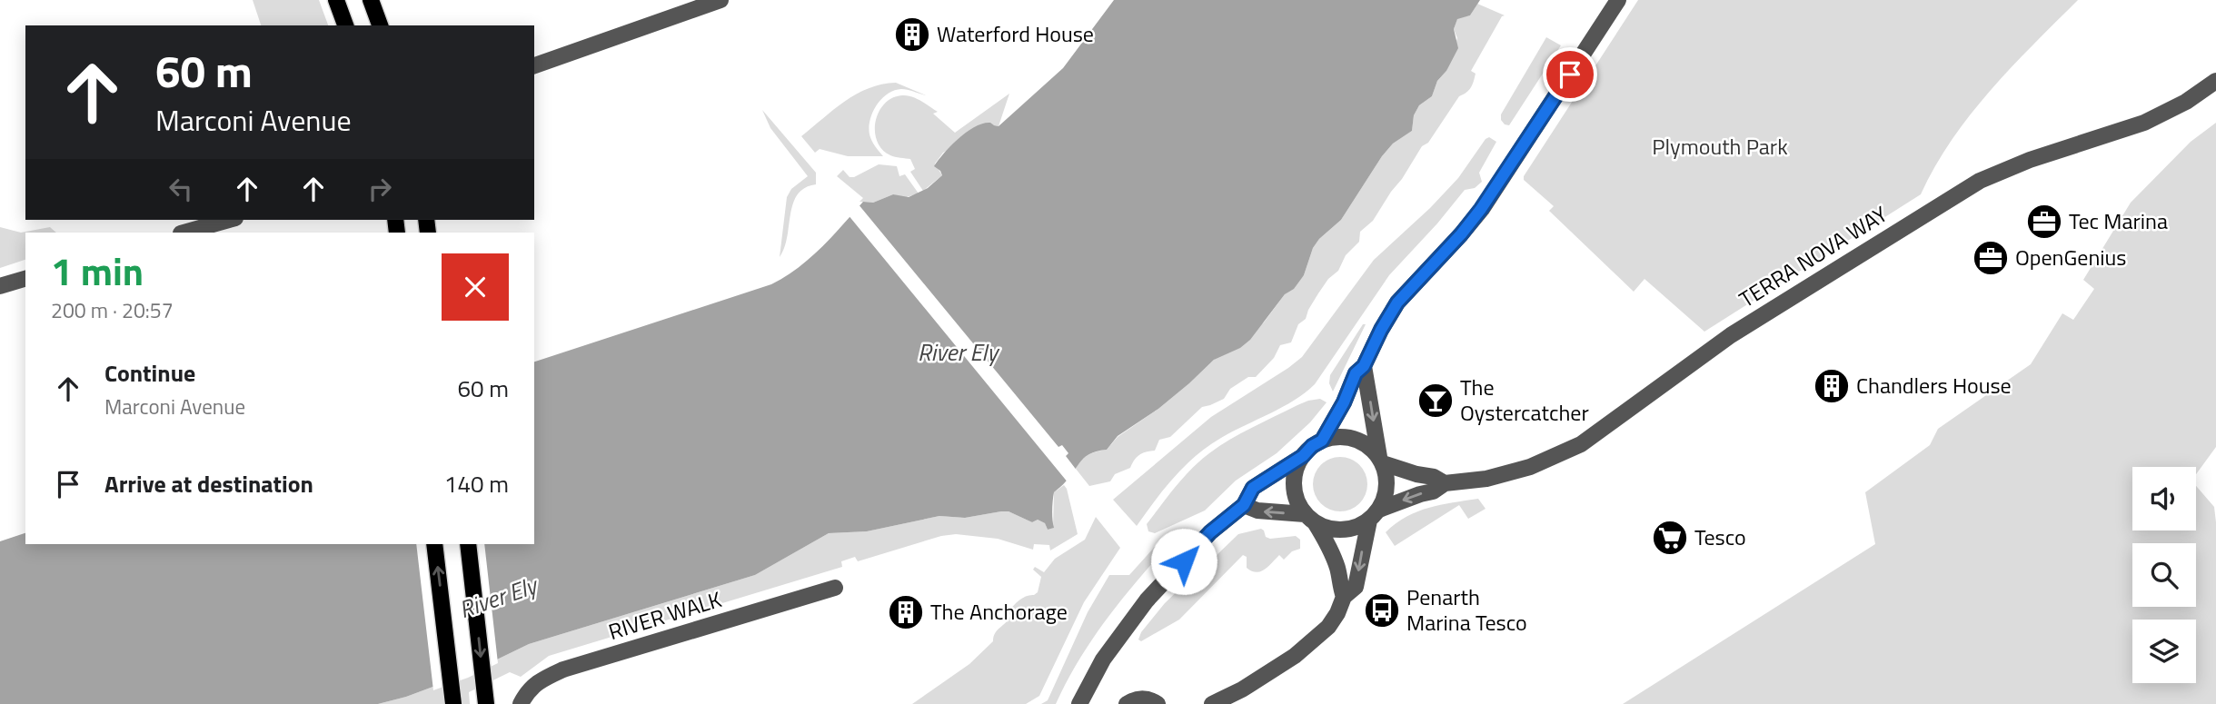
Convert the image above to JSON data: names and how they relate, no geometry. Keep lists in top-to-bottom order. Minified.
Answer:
{"streets":{"street":["TERRA NOVA WAY","RIVER WALK"]},"water":["River Ely"],"parks":["Plymouth Park"],"places":{"building":["Waterford House","Chandlers House","The Anchorage"],"office":["Tec Marina","OpenGenius"],"bar":["The Oystercatcher"],"supermarket":["Tesco"],"bus stop":["Penarth Marina Tesco"]},"page":{"turn":["60 m","Marconi Avenue"],"heading":["1 min","200 m · 20:57"],"list":[{"name":"Continue","note":"Marconi Avenue","value":"60 m"},{"name":"Arrive at destination","value":"140 m"}]}}
